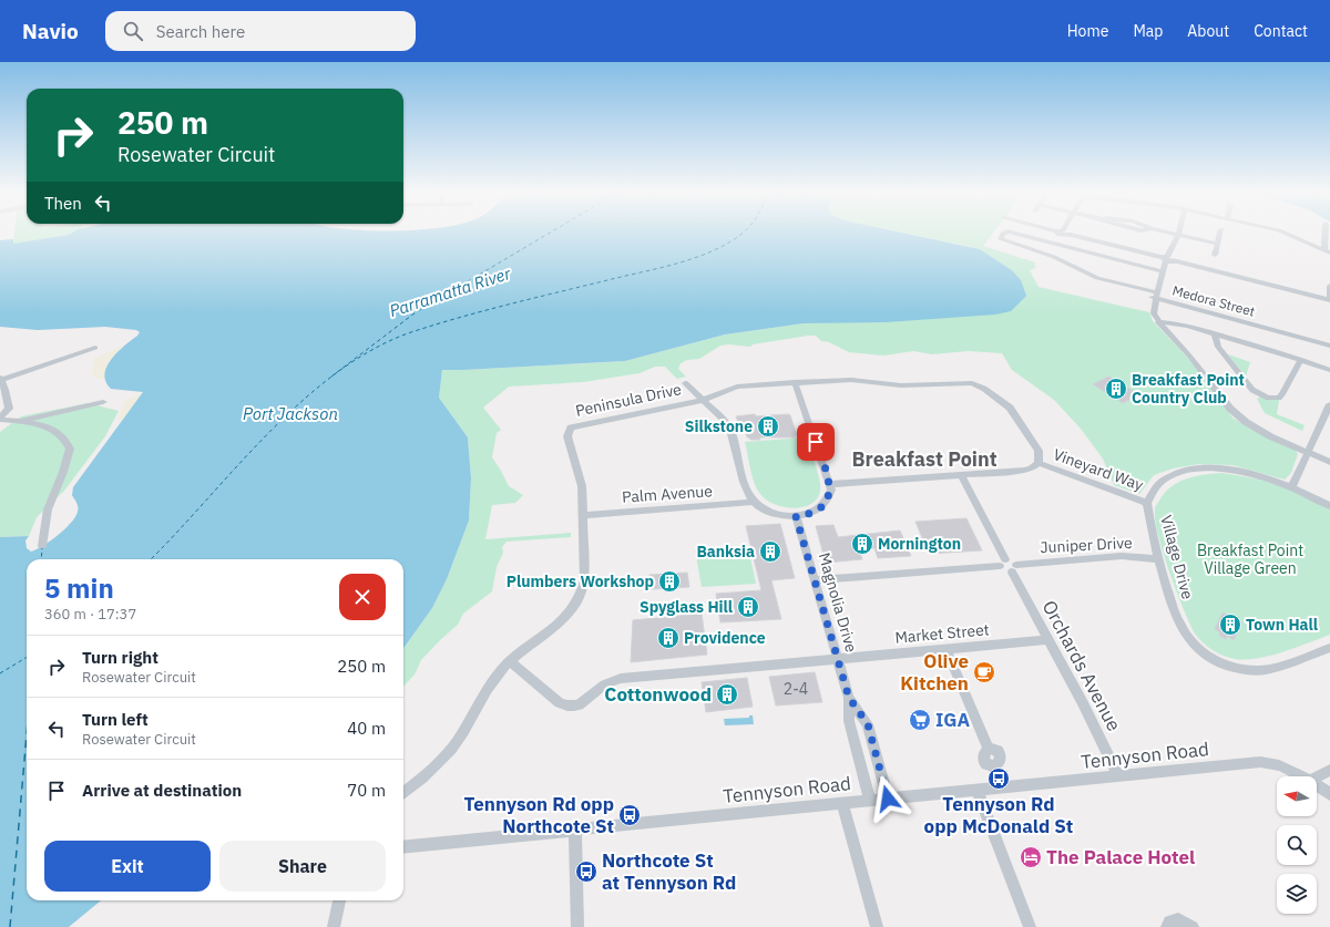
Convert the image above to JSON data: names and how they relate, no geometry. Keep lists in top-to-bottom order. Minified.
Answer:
{"streets":{"street":["Medora Street","Peninsula Drive","Vineyard Way","Palm Avenue","Juniper Drive","Village Drive","Magnolia Drive","Market Street","Orchards Avenue","Tennyson Road"]},"crossings":[["Peninsula Drive","Vineyard Way"],["Peninsula Drive","Palm Avenue"],["Peninsula Drive","Market Street"],["Vineyard Way","Village Drive"],["Juniper Drive","Village Drive"],["Juniper Drive","Orchards Avenue"],["Magnolia Drive","Market Street"],["Magnolia Drive","Tennyson Road"],["Market Street","Orchards Avenue"],["Orchards Avenue","Tennyson Road"]],"districts":["Breakfast Point"],"water":["Parramatta River","Port Jackson"],"parks":["Breakfast Point Village Green"],"places":{"building":["Breakfast Point Country Club","Silkstone","Mornington","Banksia","Plumbers Workshop","Spyglass Hill","Town Hall","Providence","Cottonwood"],"cafe":["Olive Kitchen"],"supermarket":["IGA"],"bus stop":["Tennyson Rd opp McDonald St","Tennyson Rd opp Northcote St","Northcote St at Tennyson Rd"],"hotel":["The Palace Hotel"]},"house_numbers":["2-4"],"north":"left","page":{"header":"Navio","search":"Search here","nav":["Home","Map","About","Contact"],"turn":["250 m","Rosewater Circuit"],"then":"Then","heading":["5 min","360 m · 17:37"],"list":[{"name":"Turn right","note":"Rosewater Circuit","value":"250 m"},{"name":"Turn left","note":"Rosewater Circuit","value":"40 m"},{"name":"Arrive at destination","value":"70 m"}],"buttons":["Exit","Share"]}}
